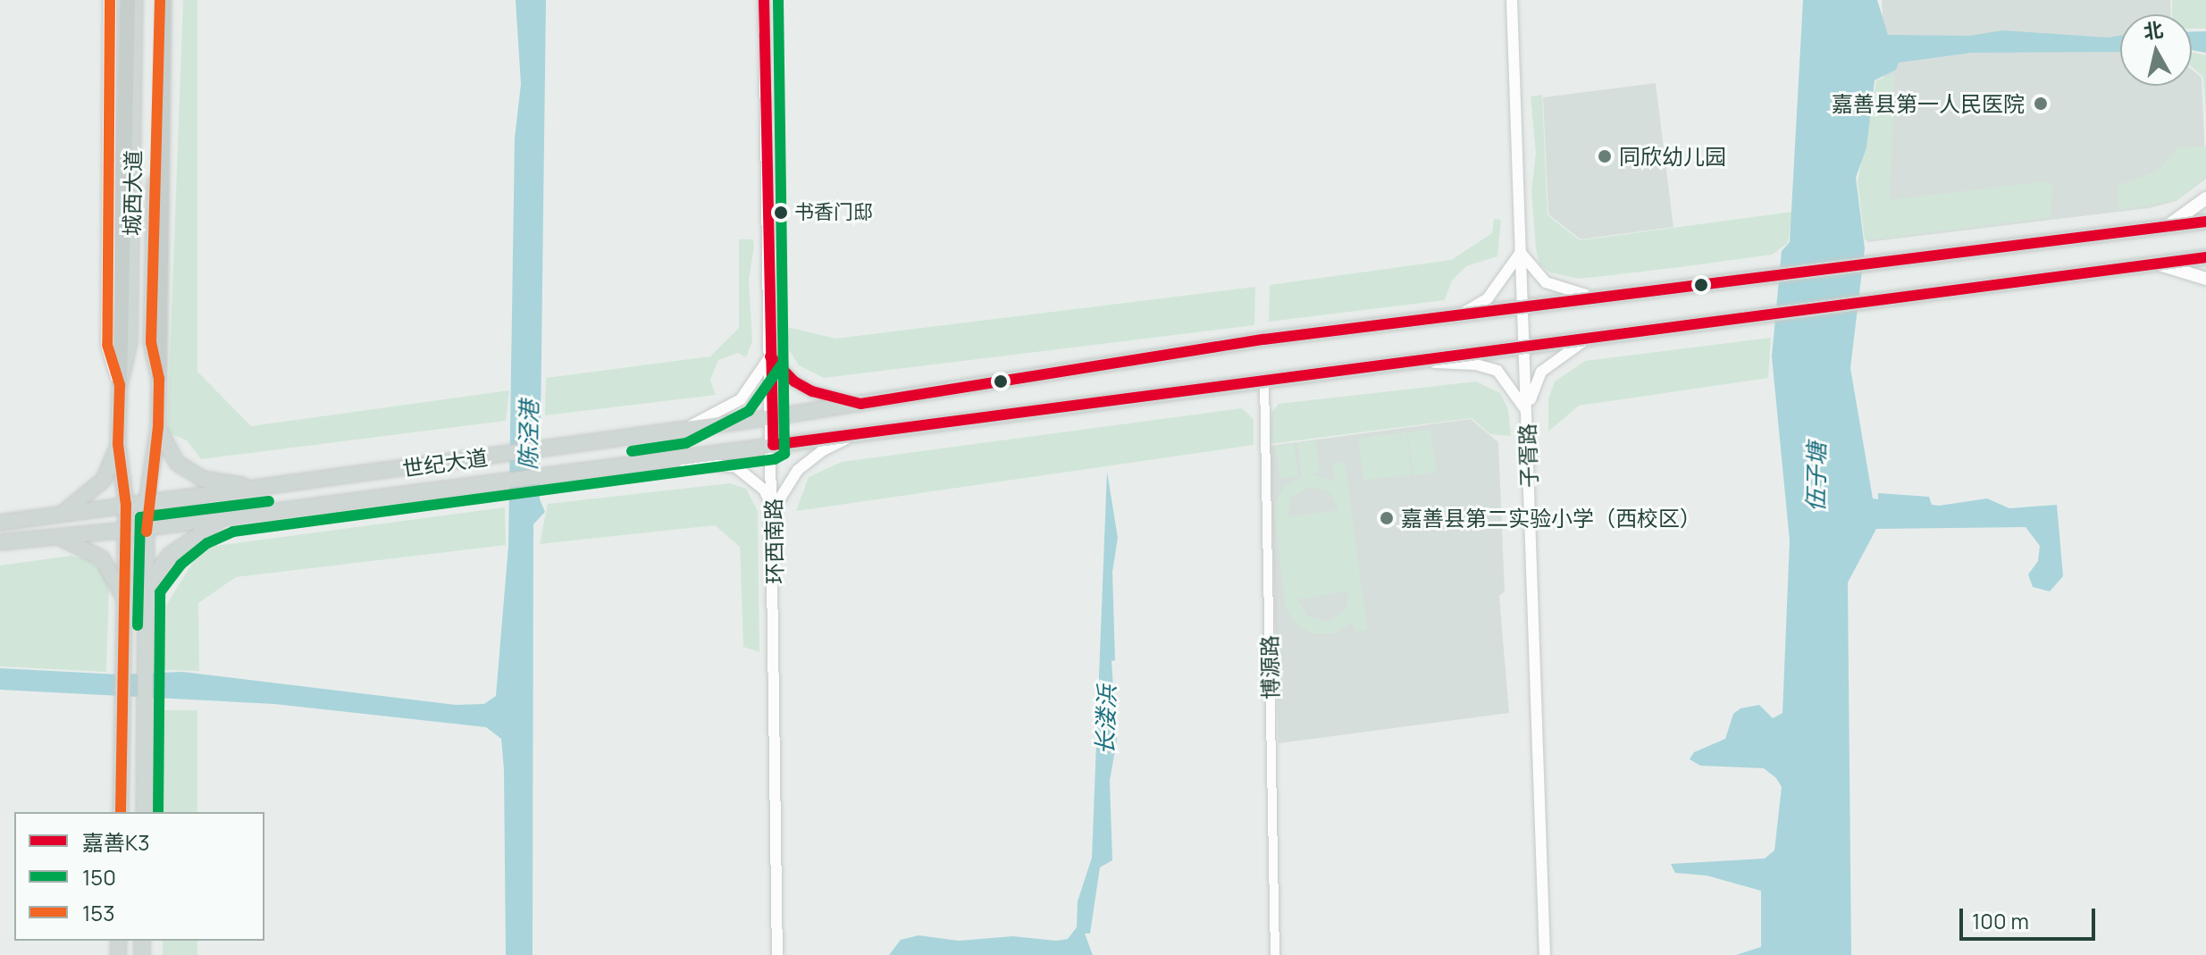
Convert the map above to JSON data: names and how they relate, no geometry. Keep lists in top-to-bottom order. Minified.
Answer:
{"streets":{"main road":["城西大道","世纪大道"],"street":["子胥路","环西南路","博源路"]},"crossings":[["城西大道","世纪大道"],["子胥路","世纪大道"],["世纪大道","环西南路"],["世纪大道","博源路"]],"water":["陈泾港","伍子塘","长溇浜"],"places":["嘉善县第一人民医院","同欣幼儿园","书香门邸","嘉善县第二实验小学（西校区）"],"lines":["transit line 嘉善K3","transit line 150","transit line 153"],"legend":["嘉善K3","150","153"],"scale_bar":"100 m","north":"top"}
